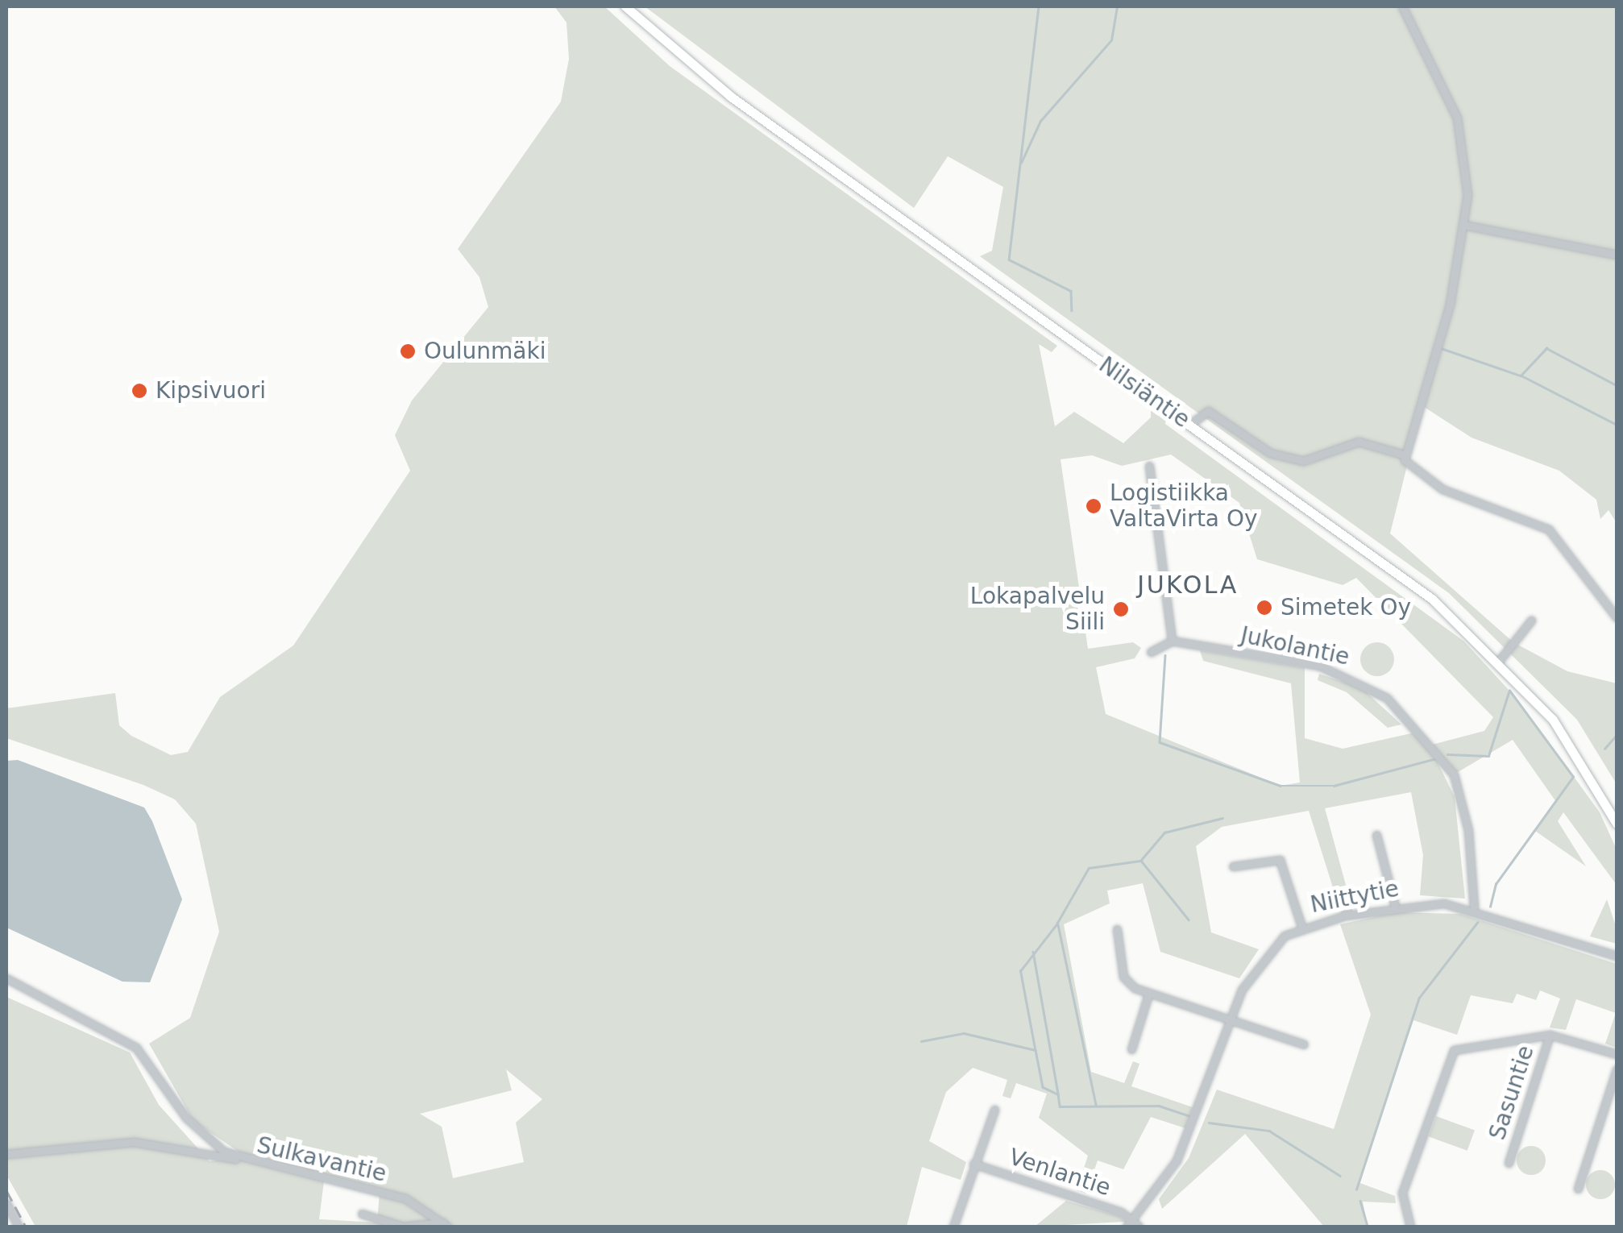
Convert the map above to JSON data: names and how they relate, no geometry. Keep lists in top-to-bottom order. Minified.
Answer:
{"streets":{"main road":["Nilsiäntie"],"street":["Jukolantie","Niittytie","Sasuntie","Sulkavantie","Venlantie"]},"crossings":[["Jukolantie","Niittytie"],["Niittytie","Venlantie"]],"districts":["JUKOLA"],"places":["Oulunmäki","Kipsivuori","Logistiikka ValtaVirta Oy","Simetek Oy","Lokapalvelu Siili"]}
